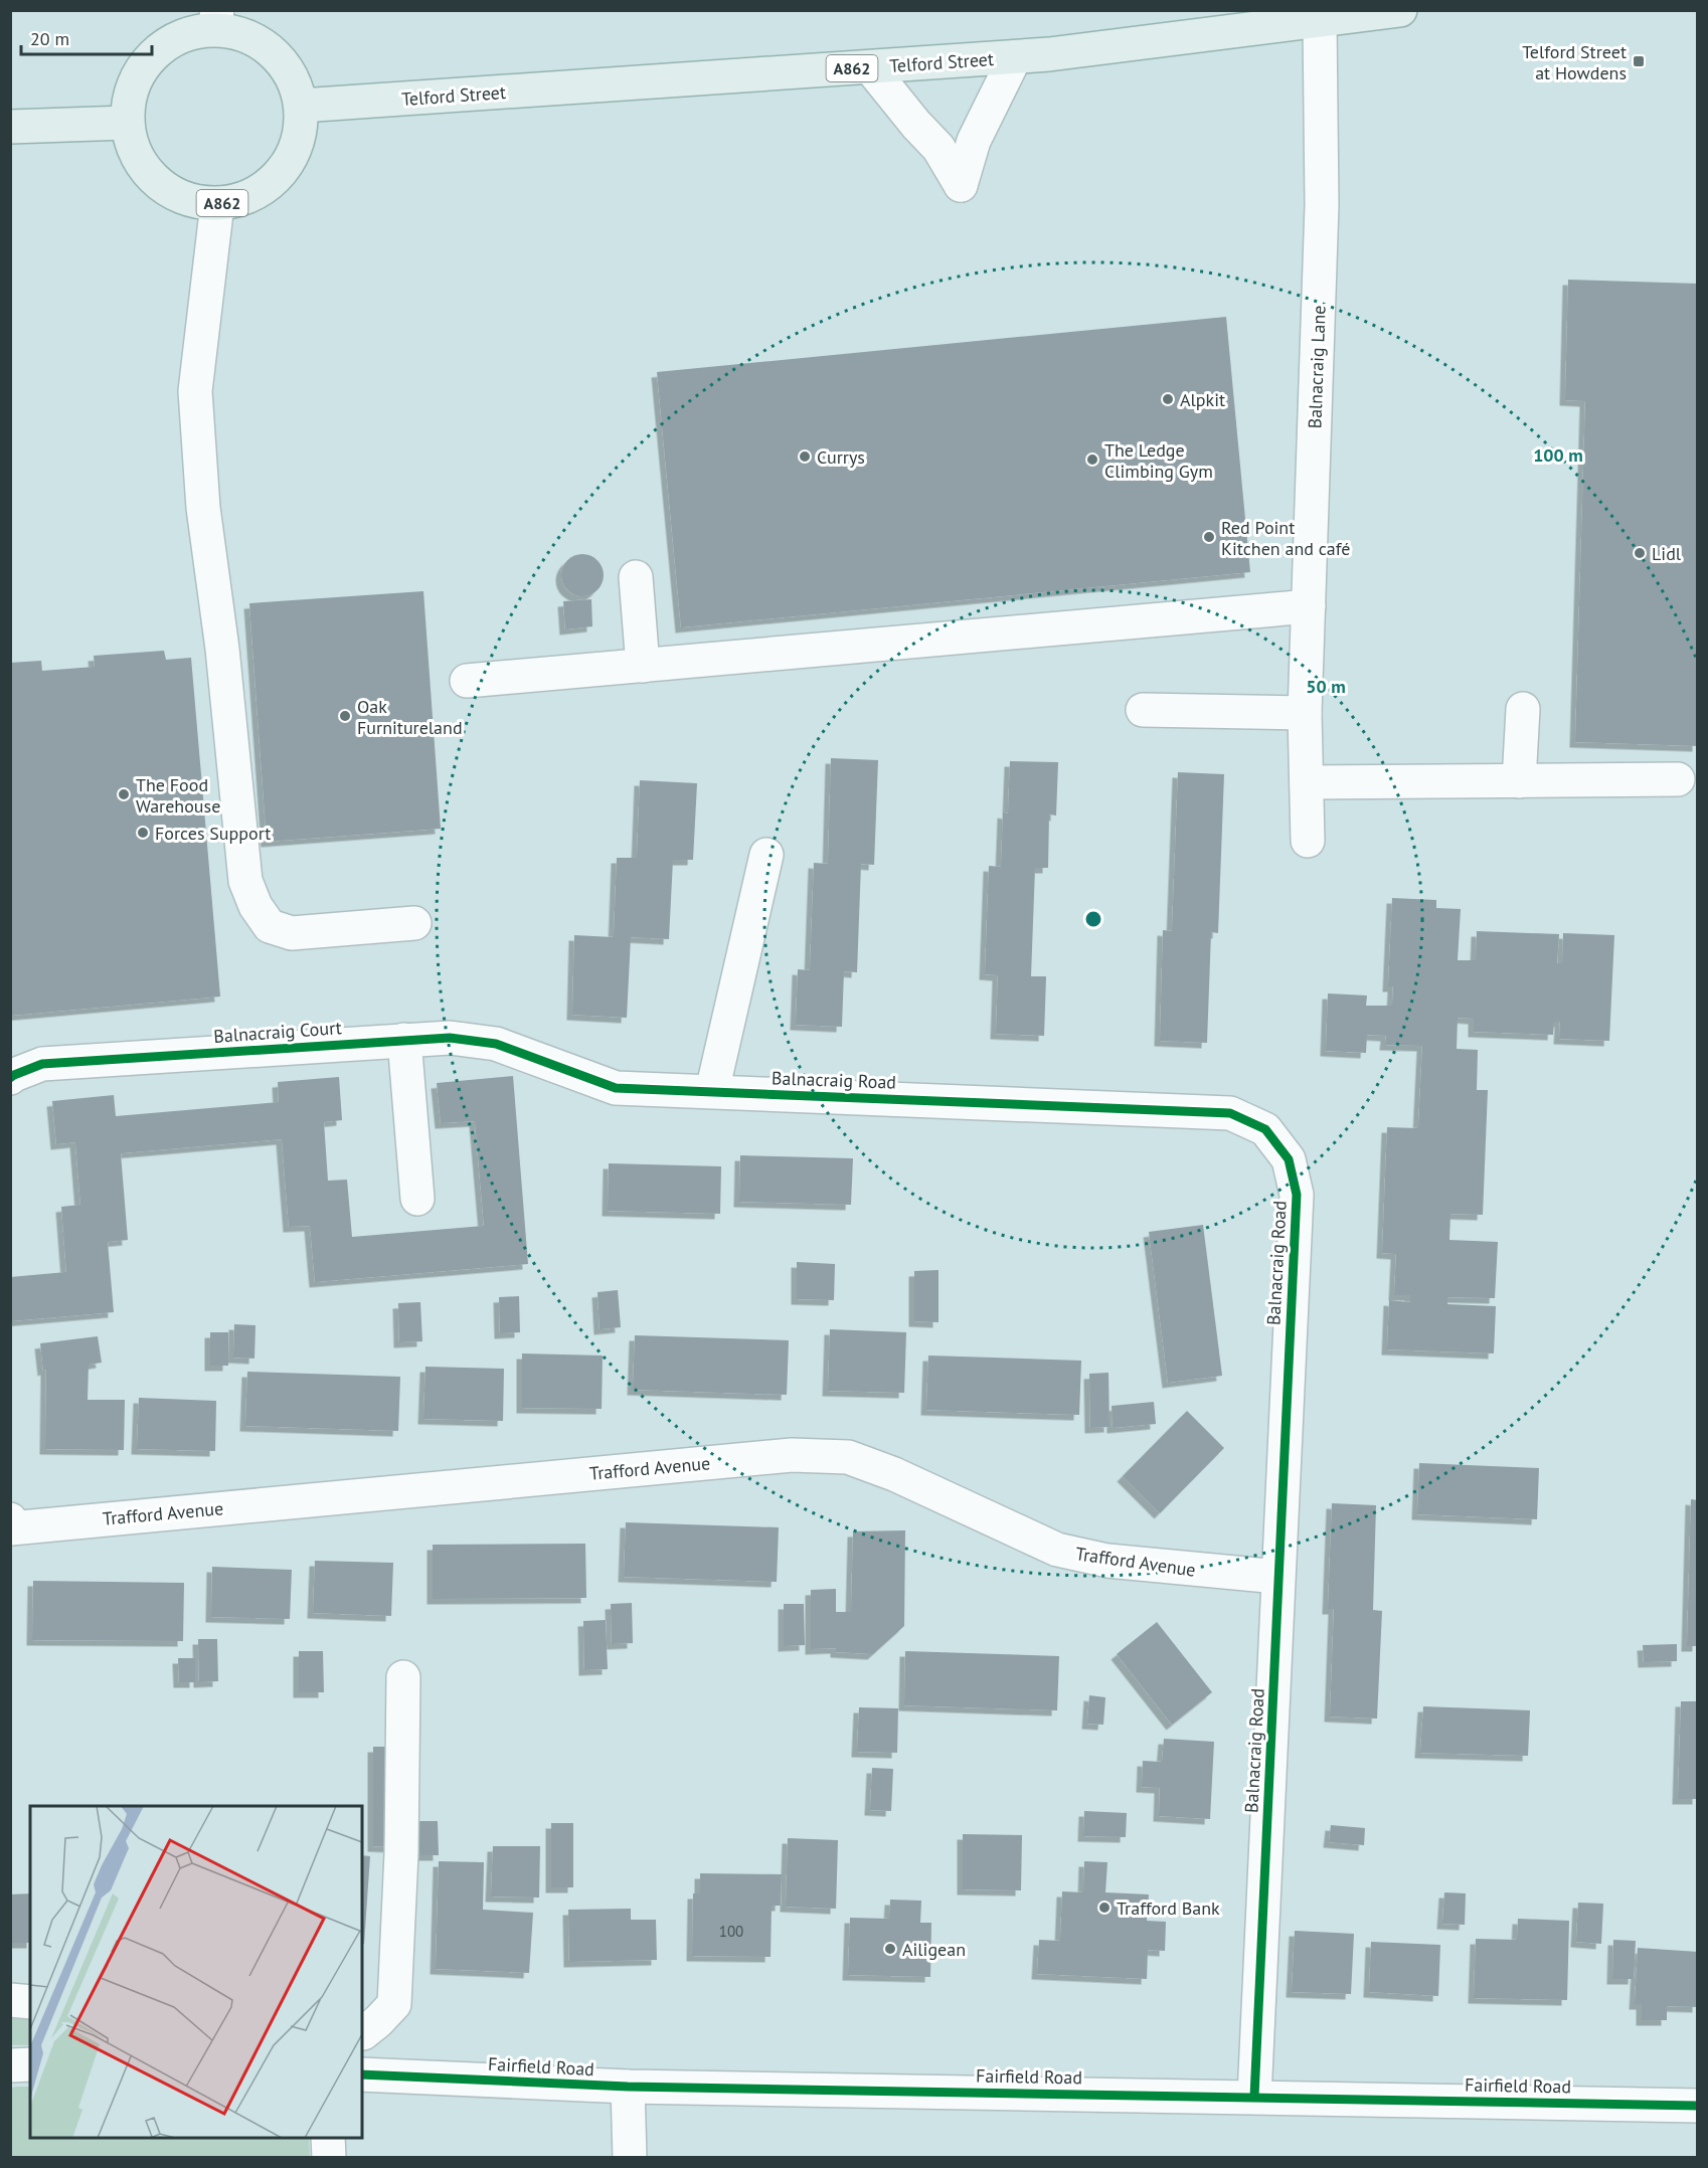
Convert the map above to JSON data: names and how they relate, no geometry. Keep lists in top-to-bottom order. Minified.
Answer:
{"streets":{"main road":["Telford Street","A862"],"street":["Balnacraig Lane","Balnacraig Court","Balnacraig Road","Trafford Avenue","Fairfield Road"]},"crossings":[["Telford Street","A862"],["Telford Street","Balnacraig Lane"],["Balnacraig Court","Balnacraig Road"],["Balnacraig Road","Trafford Avenue"],["Balnacraig Road","Fairfield Road"]],"places":{"transit":["Telford Street at Howdens"],"other":["Alpkit","Currys","The Ledge Climbing Gym","Red Point Kitchen and café","Lidl","Oak Furnitureland","The Food Warehouse","Forces Support","Trafford Bank","Ailigean"]},"house_numbers":["100"],"scale_bar":"20 m","rings":["100 m","50 m"]}
